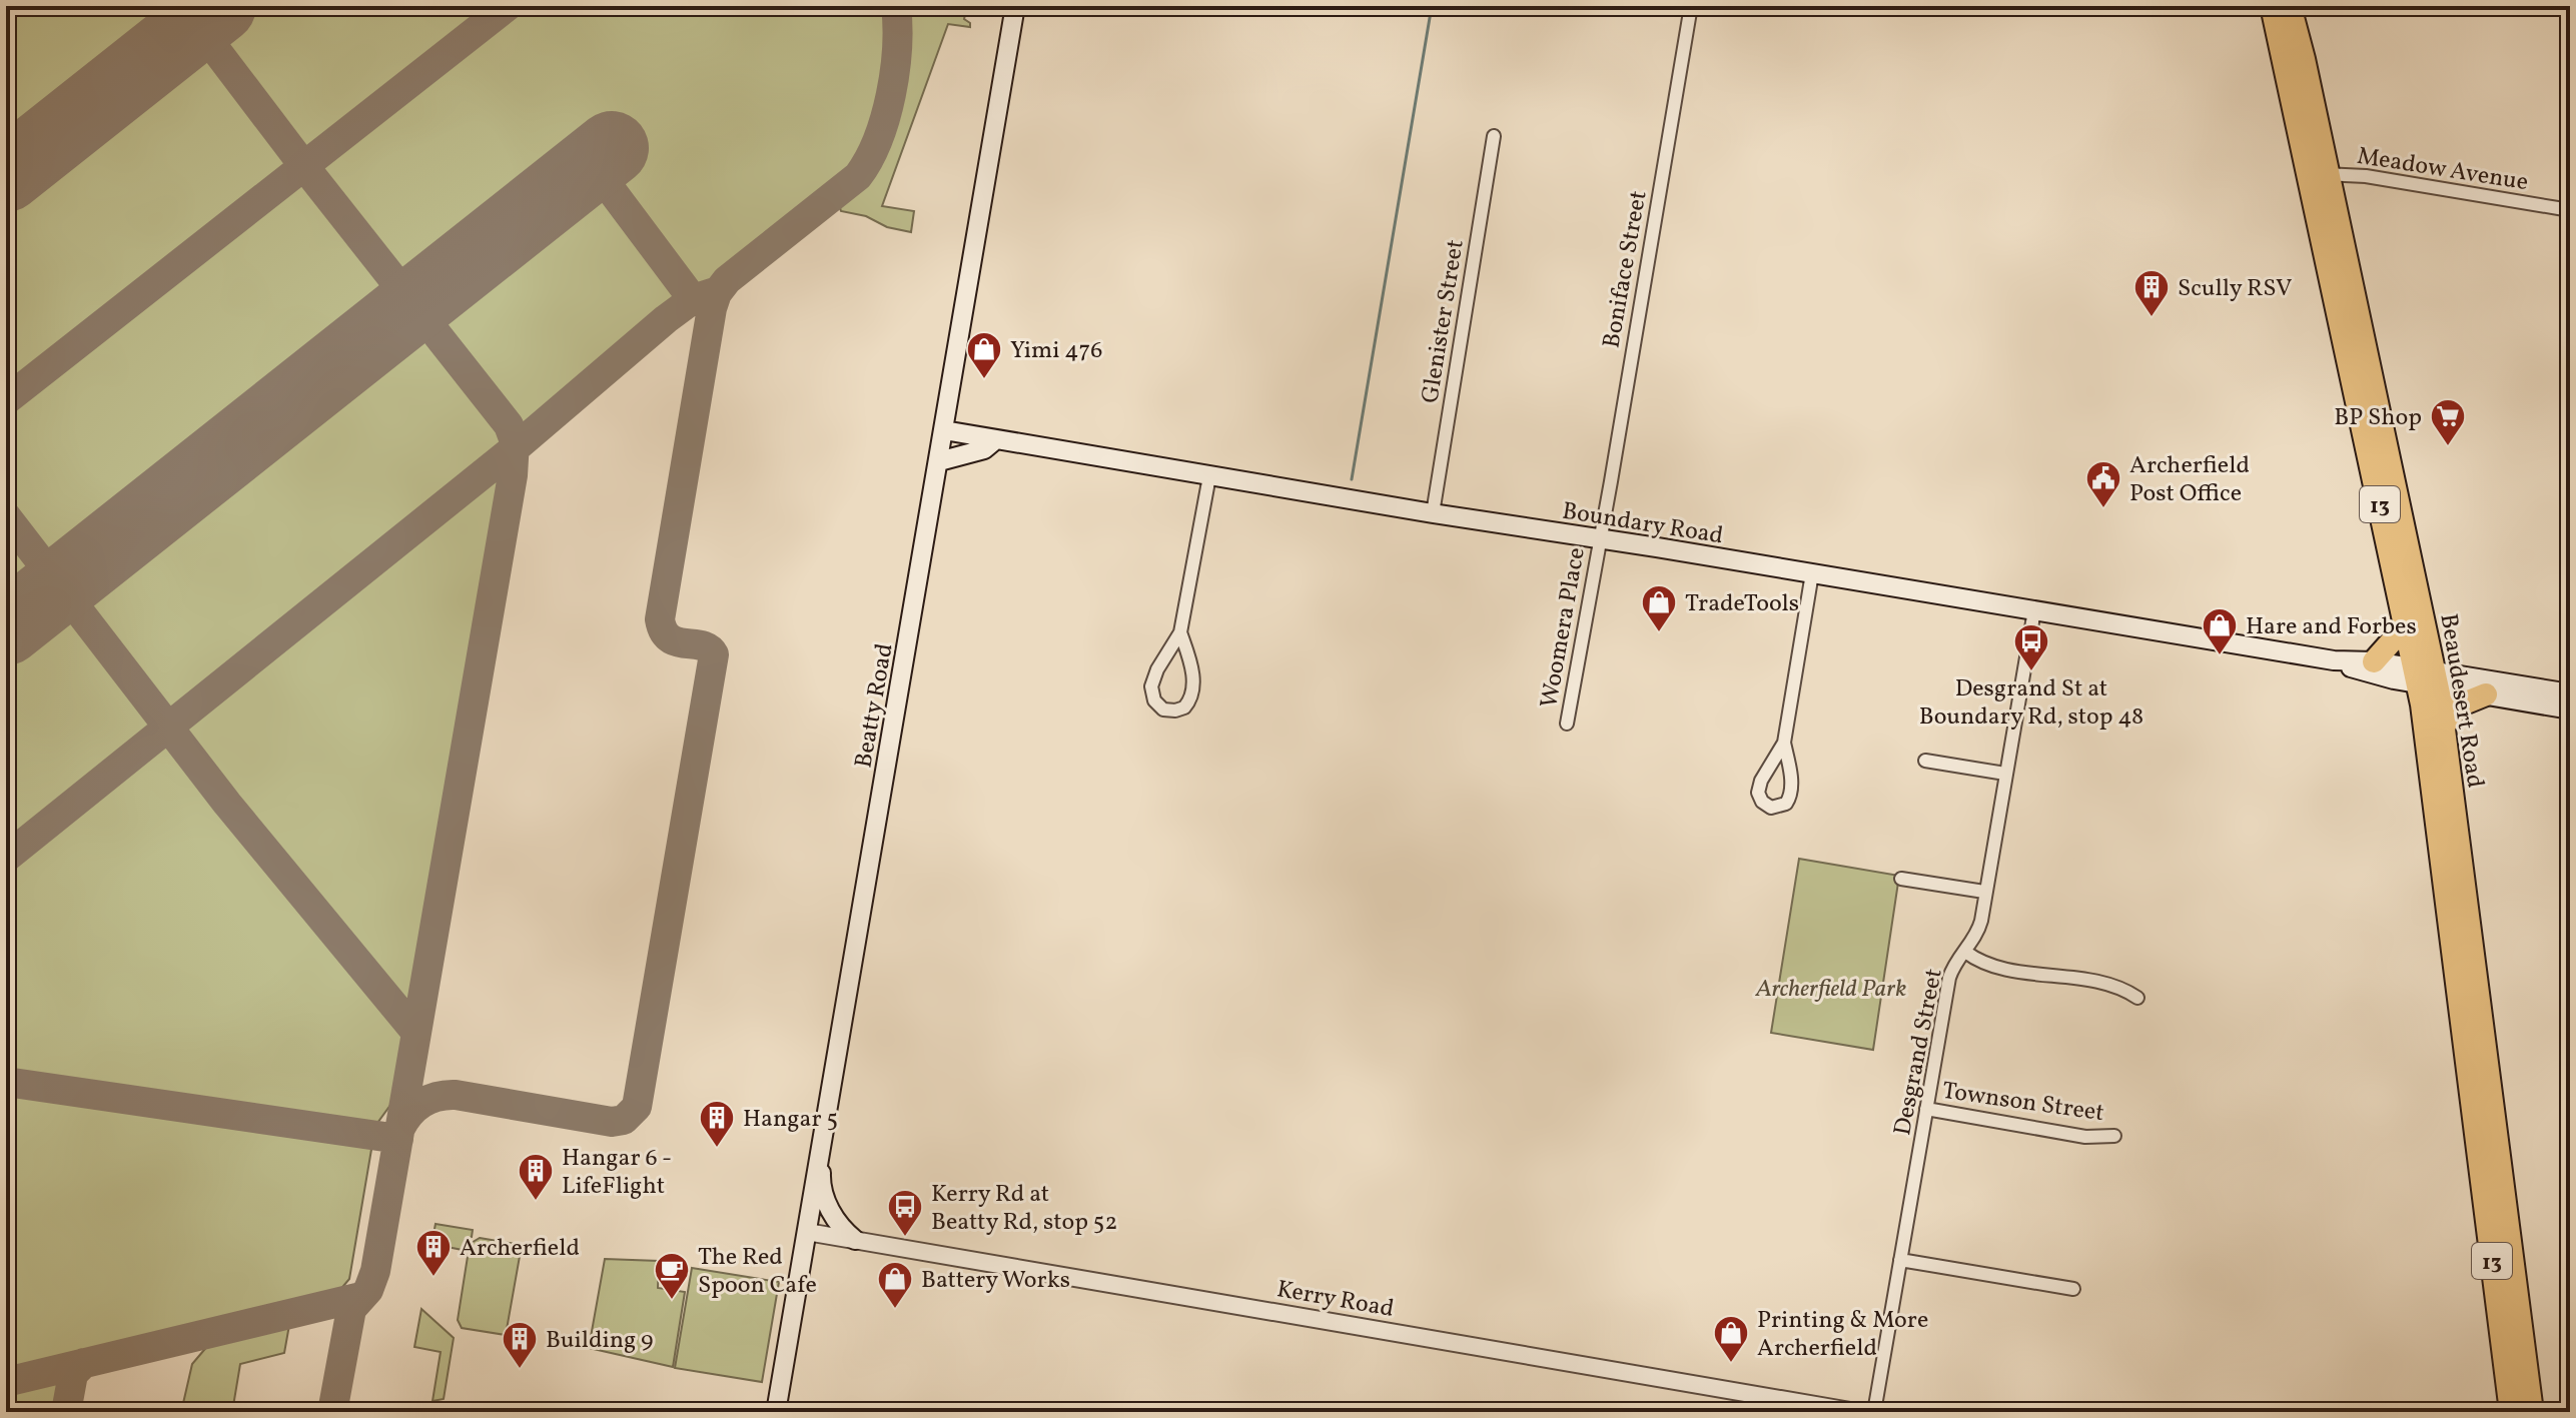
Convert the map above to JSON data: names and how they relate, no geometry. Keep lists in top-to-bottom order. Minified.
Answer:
{"streets":{"highway":["13","Beaudesert Road"],"main road":["Boundary Road","Beatty Road"],"street":["Meadow Avenue","Boniface Street","Glenister Street","Woomera Place","Desgrand Street","Townson Street","Kerry Road"]},"crossings":[["Meadow Avenue","Beaudesert Road"],["Boniface Street","Boundary Road"],["Boniface Street","Woomera Place"],["Glenister Street","Boundary Road"],["Boundary Road","Woomera Place"],["Boundary Road","Beaudesert Road"],["Boundary Road","Beatty Road"],["Boundary Road","Desgrand Street"],["Beatty Road","Kerry Road"],["Desgrand Street","Townson Street"]],"parks":["Archerfield Park"],"places":{"building":["Scully RSV","Hangar 5","Hangar 6 - LifeFlight","Archerfield","Building 9"],"shop":["Yimi 476","TradeTools","Hare and Forbes","Battery Works","Printing & More Archerfield"],"supermarket":["BP Shop"],"public building":["Archerfield Post Office"],"bus stop":["Desgrand St at Boundary Rd, stop 48","Kerry Rd at Beatty Rd, stop 52"],"cafe":["The Red Spoon Cafe"]}}
